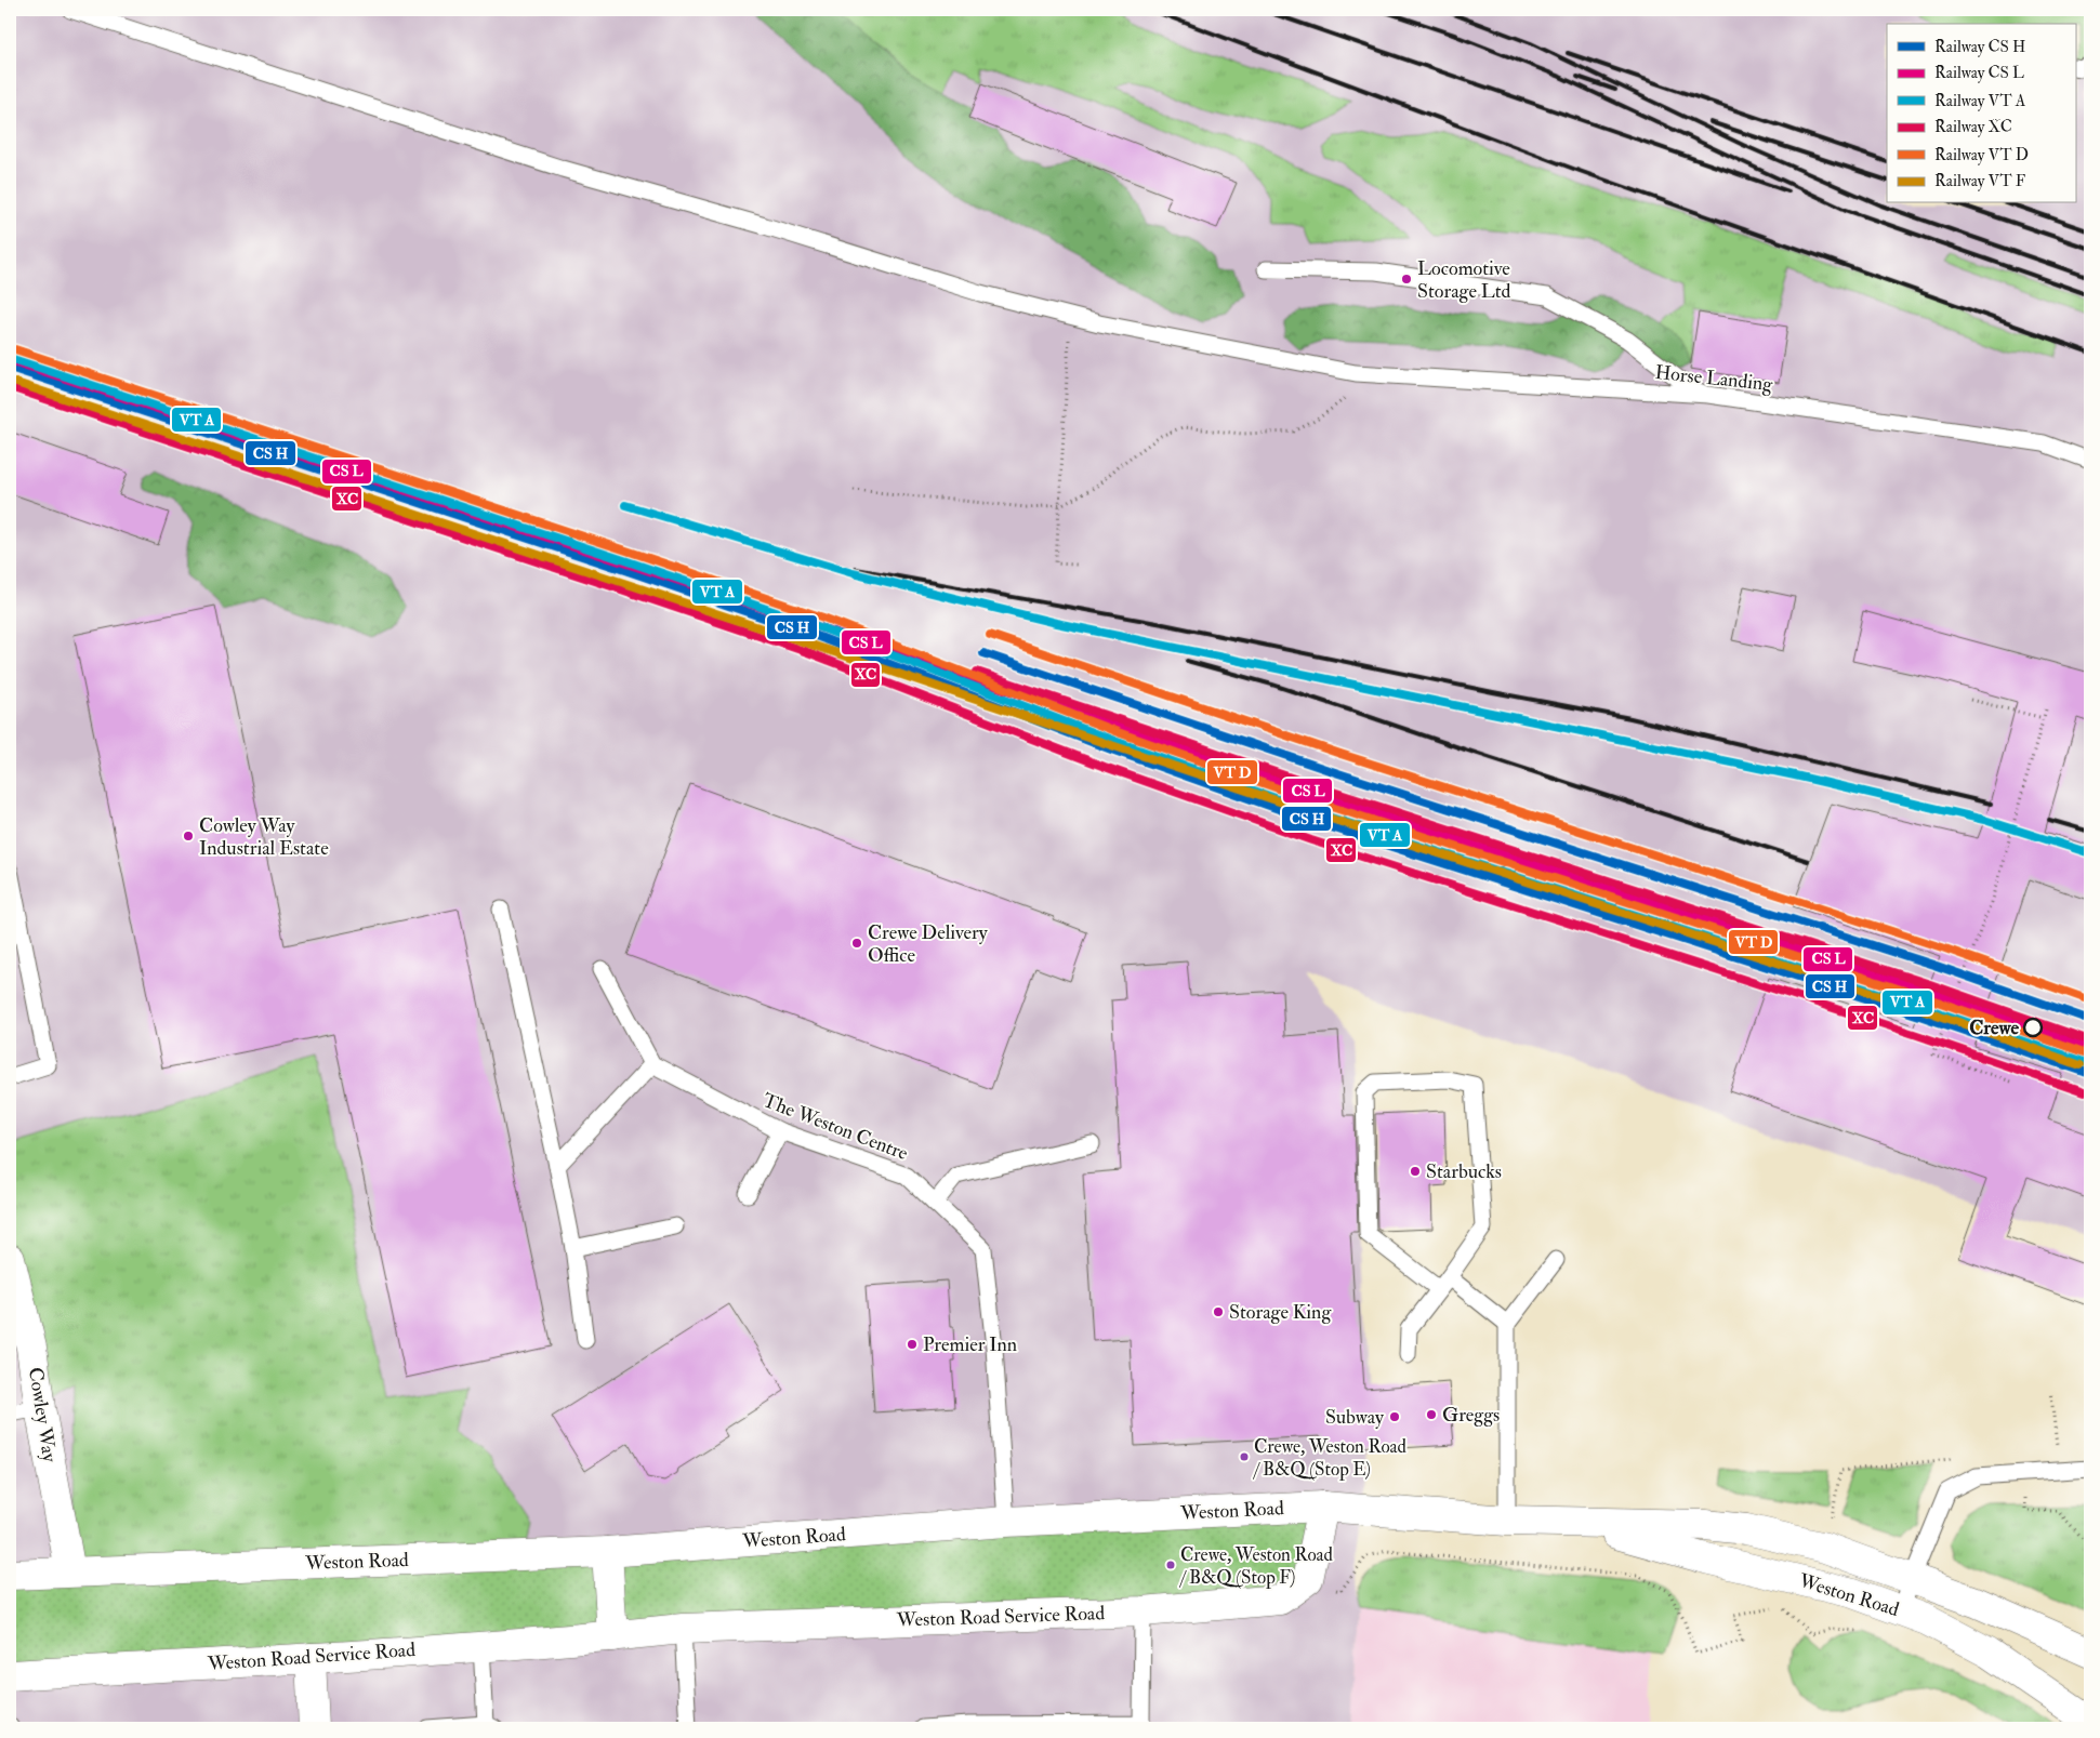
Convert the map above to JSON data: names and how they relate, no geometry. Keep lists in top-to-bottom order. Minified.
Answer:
{"streets":{"main road":["Cowley Way","Weston Road","Weston Road Service Road"],"lane":["Horse Landing","The Weston Centre"]},"crossings":[["The Weston Centre","Weston Road"],["Cowley Way","Weston Road"]],"places":["Locomotive Storage Ltd","Cowley Way Industrial Estate","Crewe Delivery Office","Crewe","Starbucks","Storage King","Premier Inn","Greggs","Subway","Crewe, Weston Road / B&Q (Stop E)","Crewe, Weston Road / B&Q (Stop F)"],"lines":["rail line XC"],"legend":["Railway CS H","Railway CS L","Railway VT A","Railway XC","Railway VT D","Railway VT F"]}
